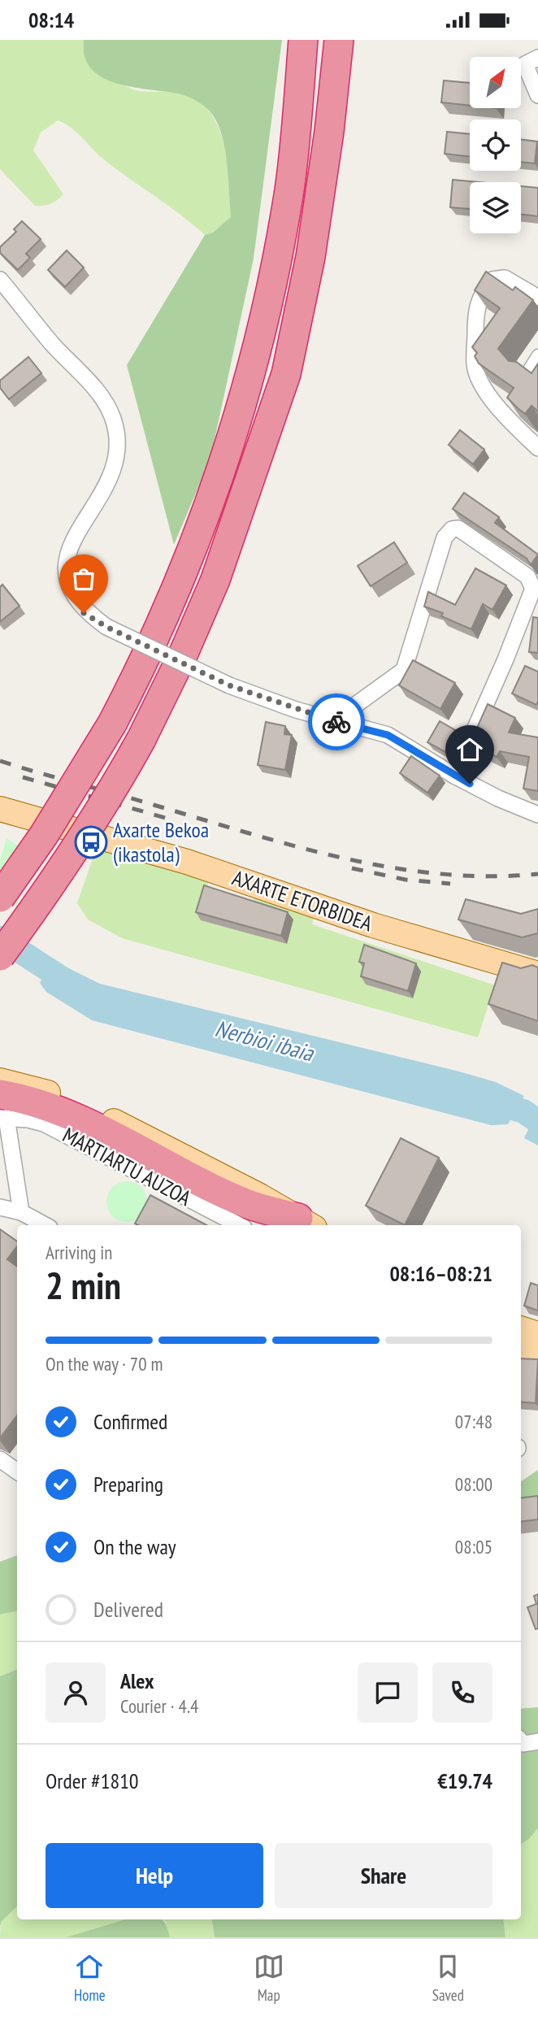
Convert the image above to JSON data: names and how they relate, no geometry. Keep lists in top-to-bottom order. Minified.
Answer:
{"streets":{"main road":["AXARTE ETORBIDEA"],"street":["MARTIARTU AUZOA"]},"water":["Nerbioi ibaia"],"places":{"bus stop":["Axarte Bekoa (ikastola)"]},"north":"top right","page":{"status":"08:14","heading":["2 min","Arriving in","08:16–08:21"],"panel":["Alex","Courier · 4.4","Order #1810","€19.74"],"bar":"On the way · 70 m","list":[["Confirmed","07:48"],["Preparing","08:00"],["On the way","08:05"],"Delivered"],"buttons":["Help","Share"],"tabs":["Home","Map","Saved"]}}
